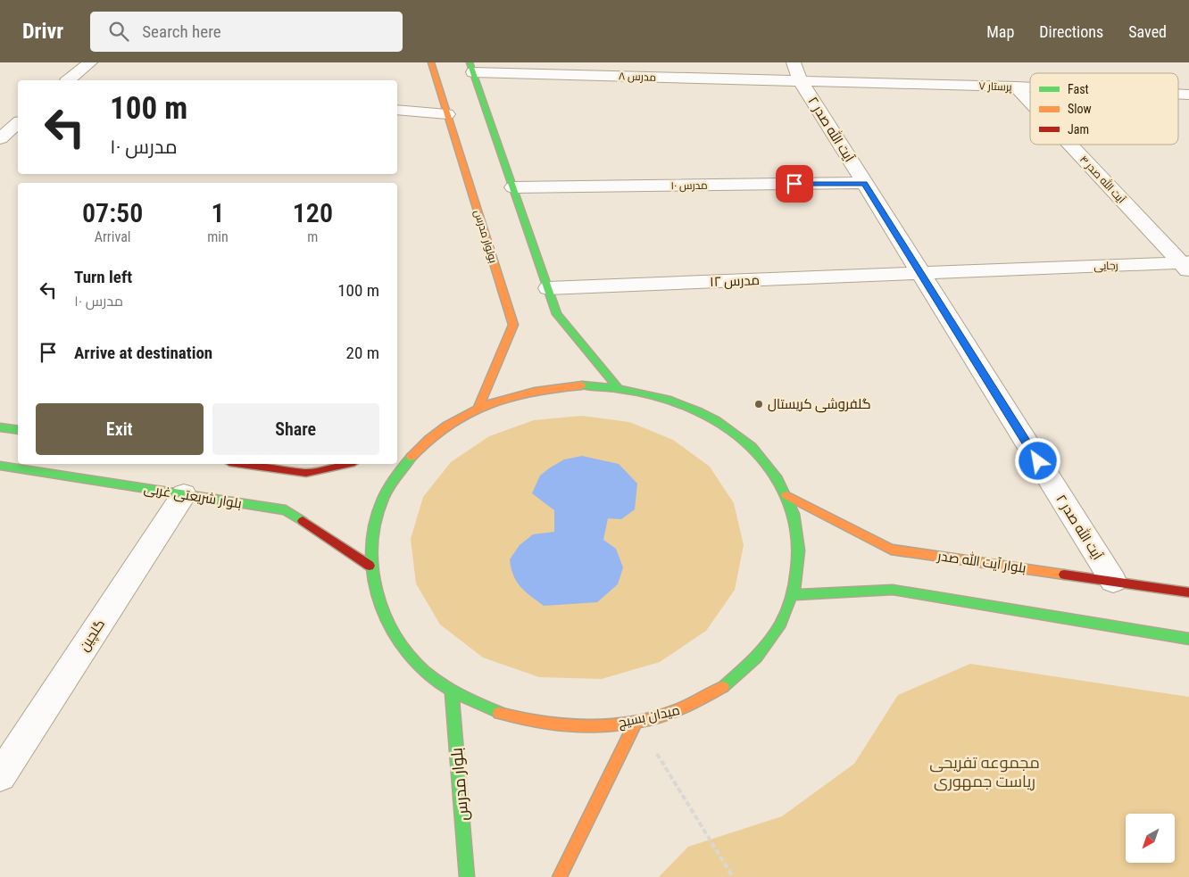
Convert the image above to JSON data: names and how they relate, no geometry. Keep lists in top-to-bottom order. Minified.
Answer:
{"streets":{"main road":["بولوار مدرس","بلوار شریعتی غربی","بلوار آیت الله صدر","میدان بسیج","بلوار مدرس"],"street":["مدرس ۸","پرستار ۷","آیت الله صدر ۲","آیت الله صدر ۴","مدرس ۱۰","رجایی","مدرس ۱۲","گلچین"]},"crossings":[["مدرس ۸","پرستار ۷"],["مدرس ۸","آیت الله صدر ۲"],["پرستار ۷","آیت الله صدر ۲"],["پرستار ۷","آیت الله صدر ۴"],["آیت الله صدر ۲","مدرس ۱۰"],["آیت الله صدر ۲","رجایی"],["آیت الله صدر ۲","مدرس ۱۲"],["آیت الله صدر ۲","بلوار آیت الله صدر"],["آیت الله صدر ۴","رجایی"],["بولوار مدرس","میدان بسیج"],["رجایی","مدرس ۱۲"],["بلوار شریعتی غربی","گلچین"],["بلوار شریعتی غربی","میدان بسیج"],["بلوار آیت الله صدر","میدان بسیج"],["میدان بسیج","بلوار مدرس"]],"parks":["مجموعه تفریحی ریاست جمهوری"],"places":["گلفروشی کریستال"],"legend":["Fast","Slow","Jam"],"north":"bottom left","page":{"header":"Drivr","search":"Search here","nav":["Map","Directions","Saved"],"turn":["100 m","مدرس ۱۰"],"eta":["07:50","Arrival","1","min","120","m"],"list":[{"name":"Turn left","note":"مدرس ۱۰","value":"100 m"},{"name":"Arrive at destination","value":"20 m"}],"buttons":["Exit","Share"]}}
